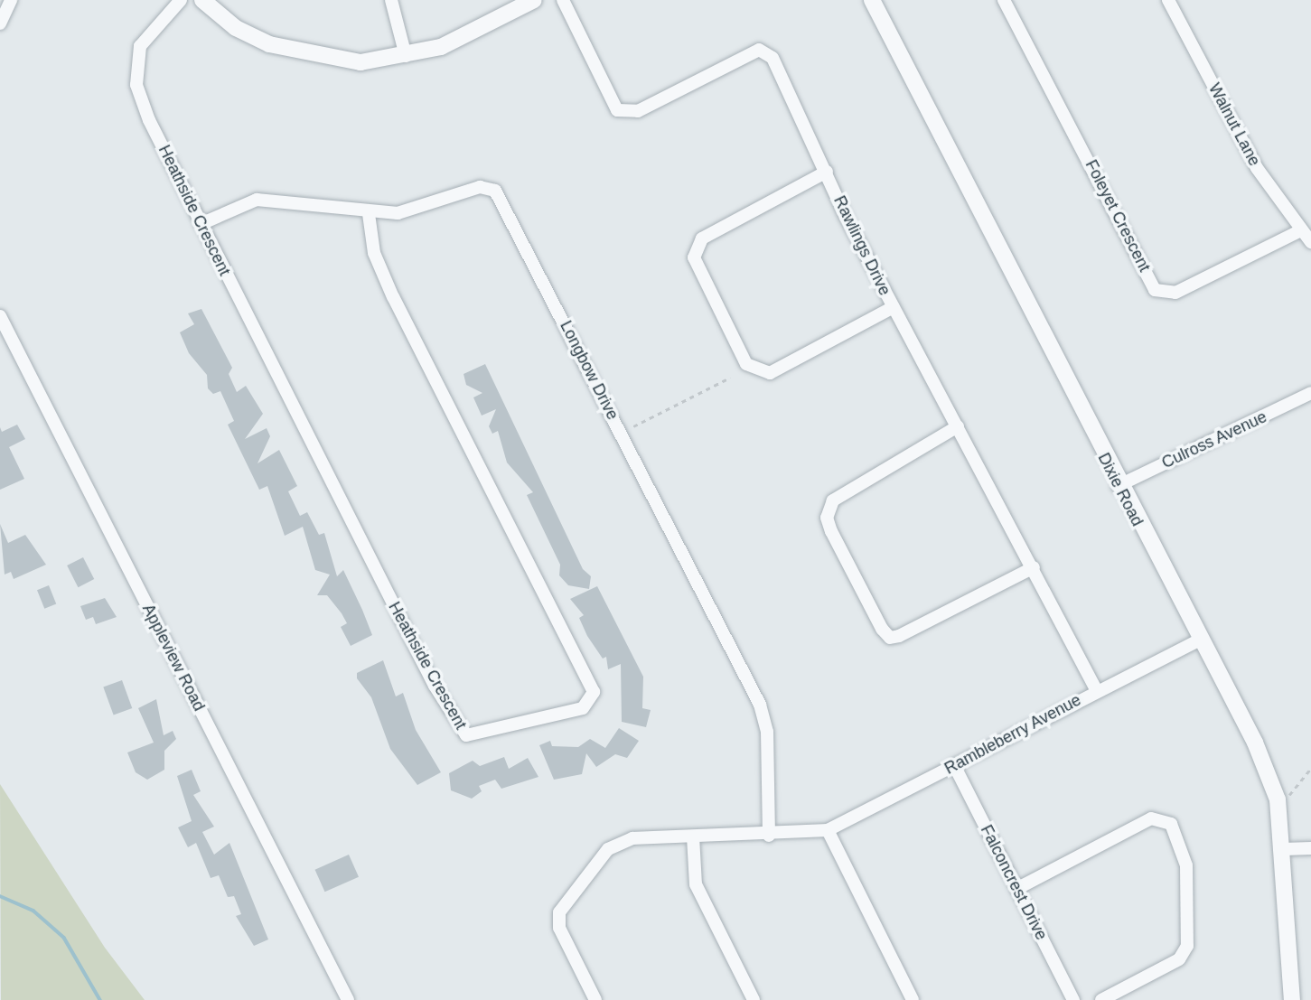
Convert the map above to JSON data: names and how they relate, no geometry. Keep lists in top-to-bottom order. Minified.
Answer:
{"streets":{"street":["Walnut Lane","Heathside Crescent","Foleyet Crescent","Rawlings Drive","Longbow Drive","Culross Avenue","Dixie Road","Appleview Road","Rambleberry Avenue","Falconcrest Drive"]},"crossings":[["Walnut Lane","Foleyet Crescent"],["Heathside Crescent","Longbow Drive"],["Rawlings Drive","Rambleberry Avenue"],["Longbow Drive","Rambleberry Avenue"],["Culross Avenue","Dixie Road"],["Dixie Road","Rambleberry Avenue"],["Rambleberry Avenue","Falconcrest Drive"]]}
